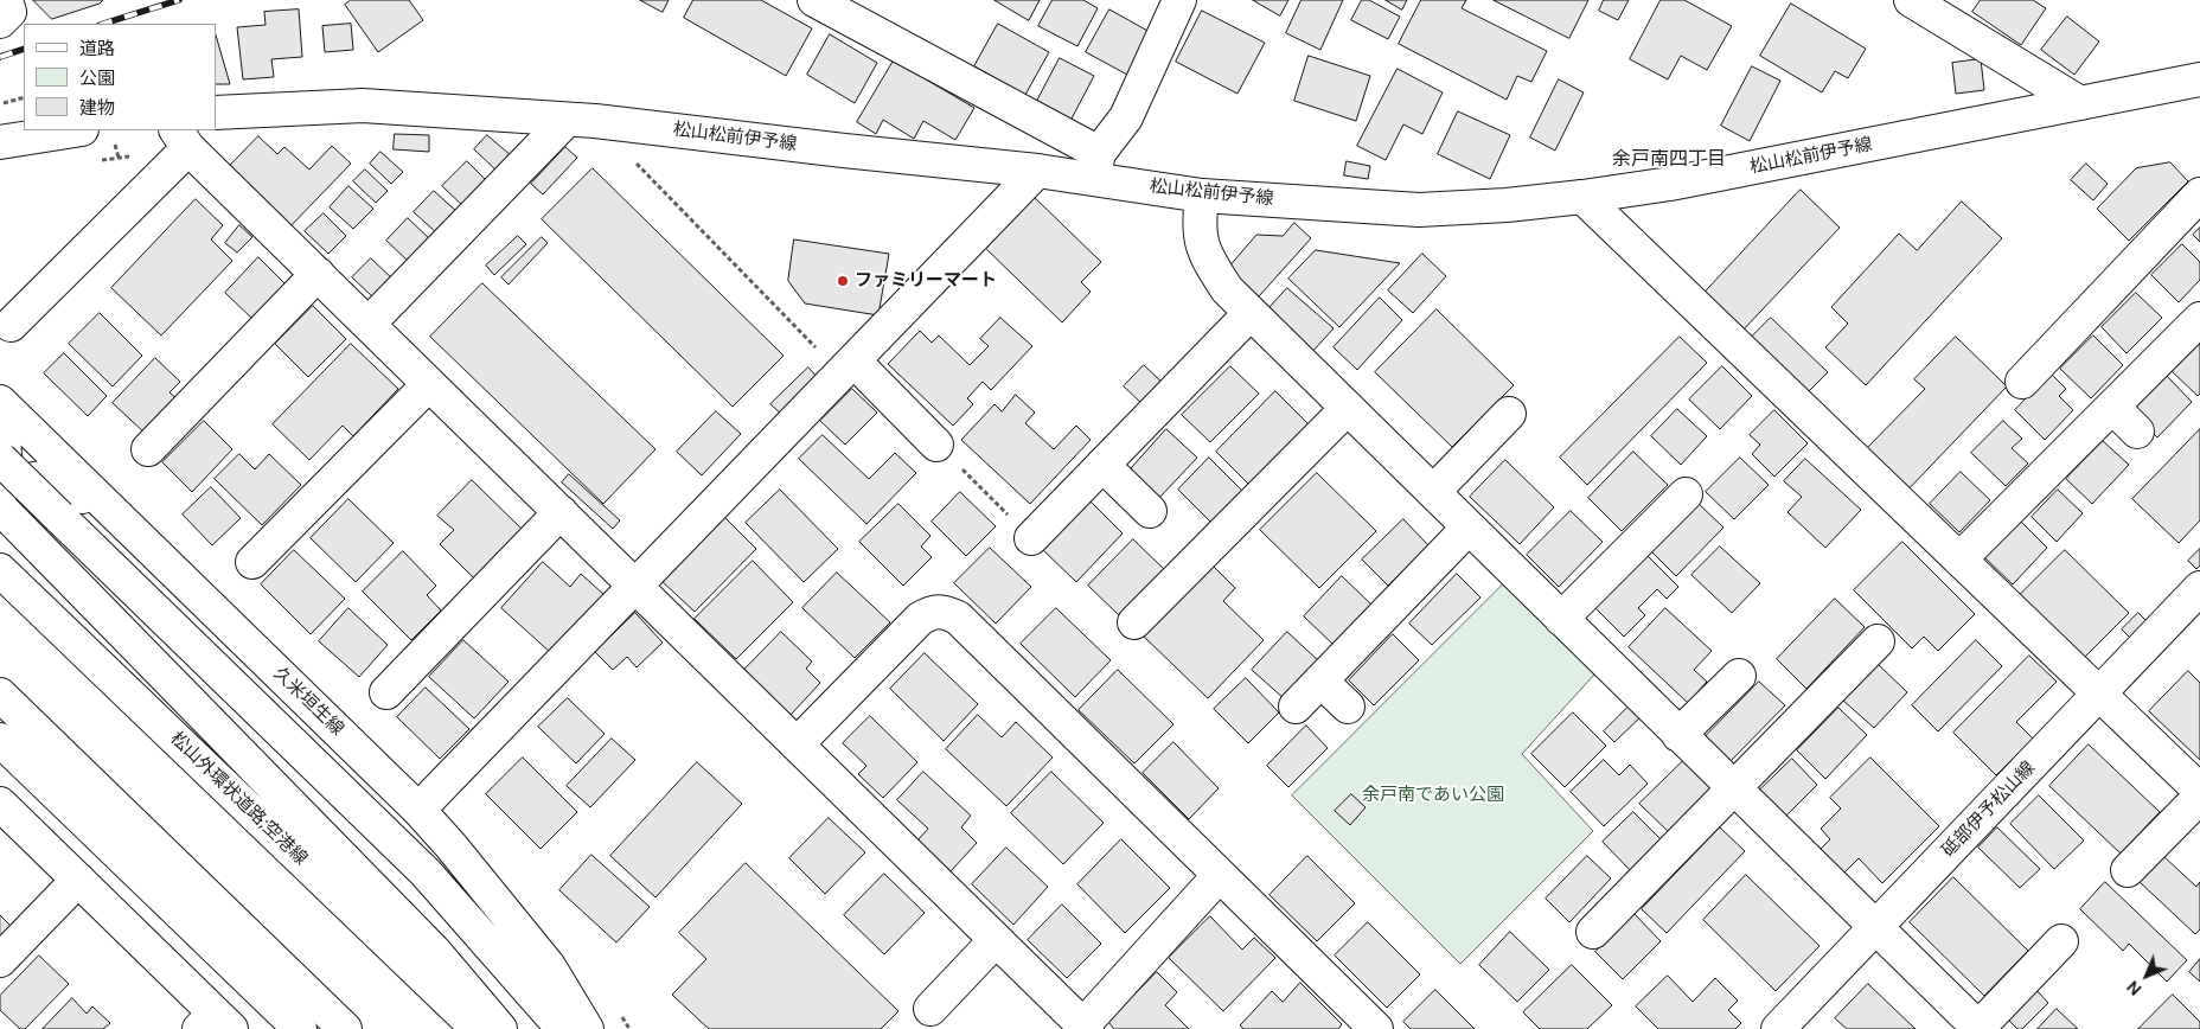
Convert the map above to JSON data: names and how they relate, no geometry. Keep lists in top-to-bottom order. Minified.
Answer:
{"streets":{"main road":["松山松前伊予線","久米垣生線","松山外環状道路;空港線","砥部伊予松山線"]},"districts":["余戸南四丁目"],"parks":["余戸南であい公園"],"places":["ファミリーマート"],"legend":["道路","公園","建物"],"north":"bottom left"}
